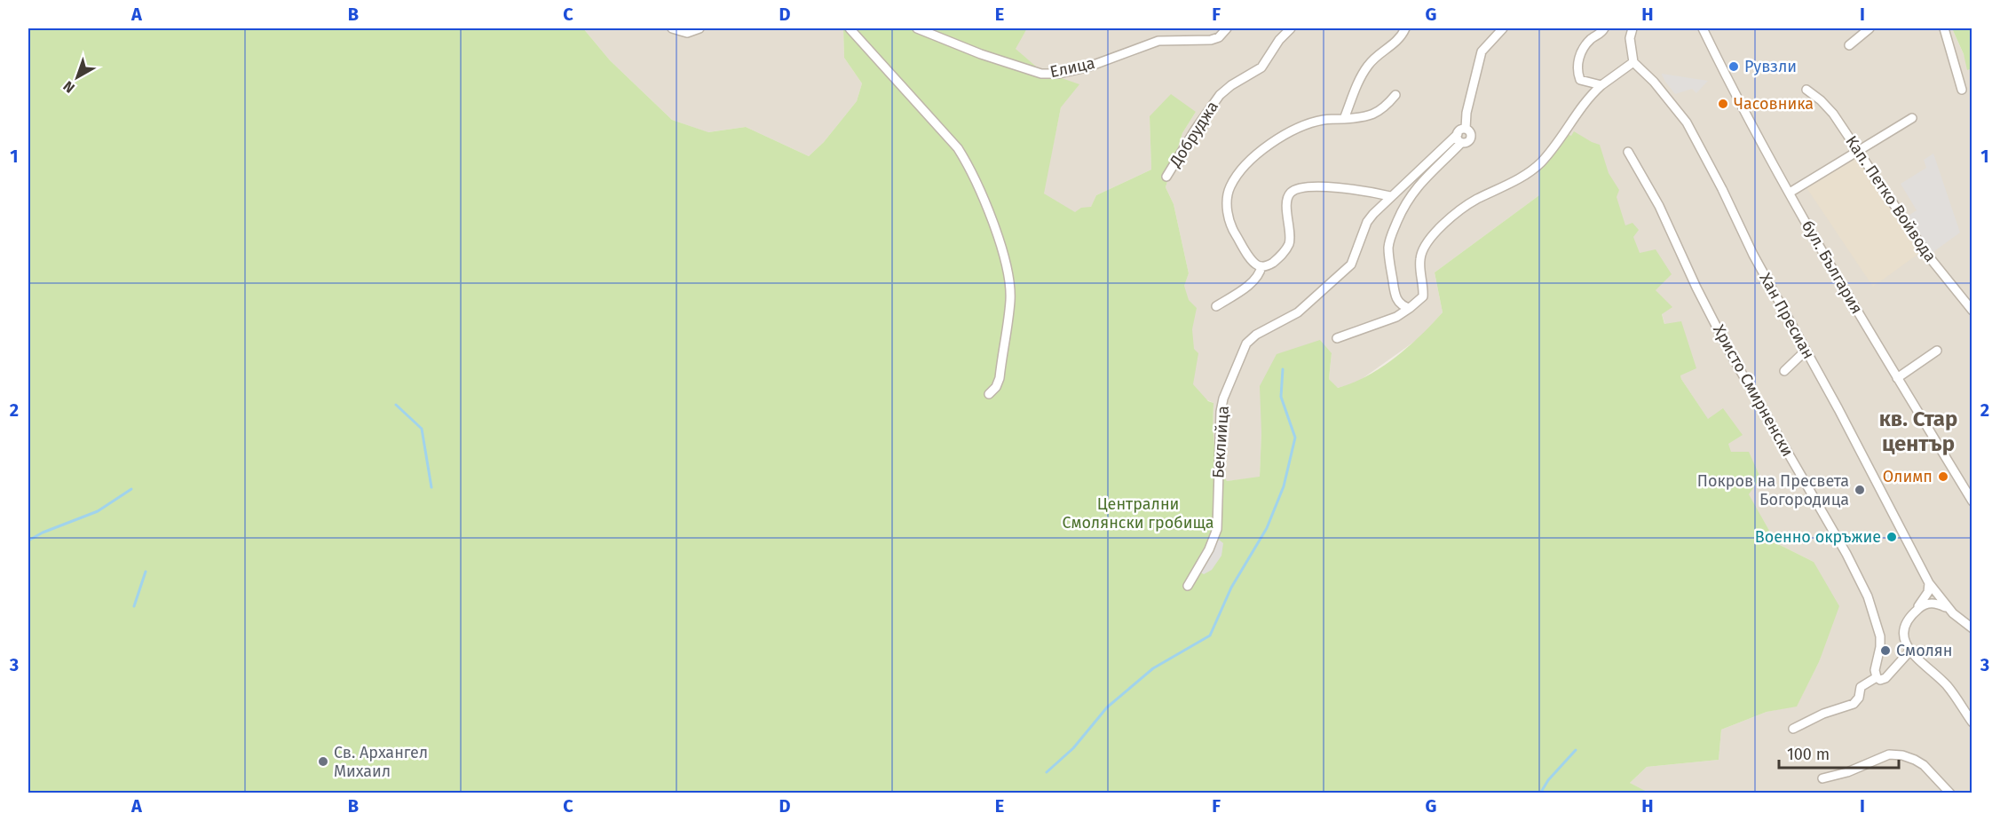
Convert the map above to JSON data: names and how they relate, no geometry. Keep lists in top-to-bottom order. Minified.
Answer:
{"streets":{"street":["Елица","Добруджа","Кап. Петко Войвода","бул. България","Хан Пресиан","Христо Смирненски","Беклийца"]},"districts":["кв. Стар център"],"parks":["Централни Смолянски гробища"],"places":["Рувзли","Часовника","Олимп","Покров на Пресвета Богородица","Военно окръжие","Смолян","Св. Архангел Михаил"],"scale_bar":"100 m","north":"bottom left","grid":{"columns":["A","B","C","D","E","F","G","H","I"],"rows":["1","2","3"]}}
